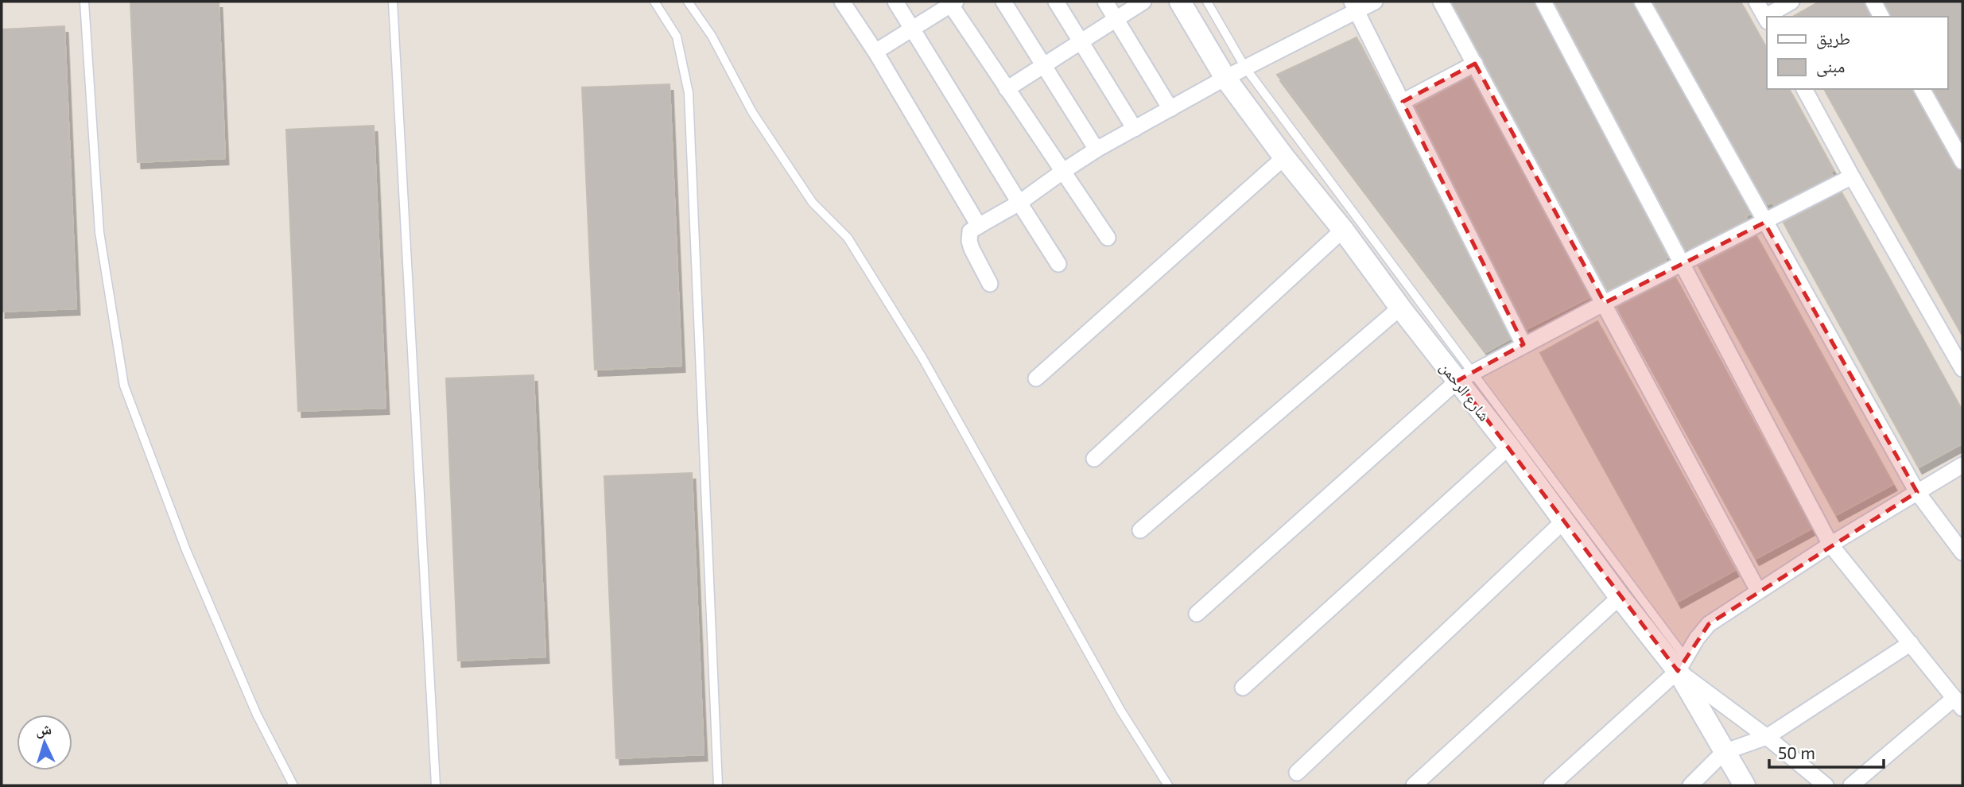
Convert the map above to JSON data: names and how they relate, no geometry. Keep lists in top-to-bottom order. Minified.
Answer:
{"streets":{"street":["شارع الرحمن"]},"legend":["طريق","مبنى"],"scale_bar":"50 m","north":"top"}
